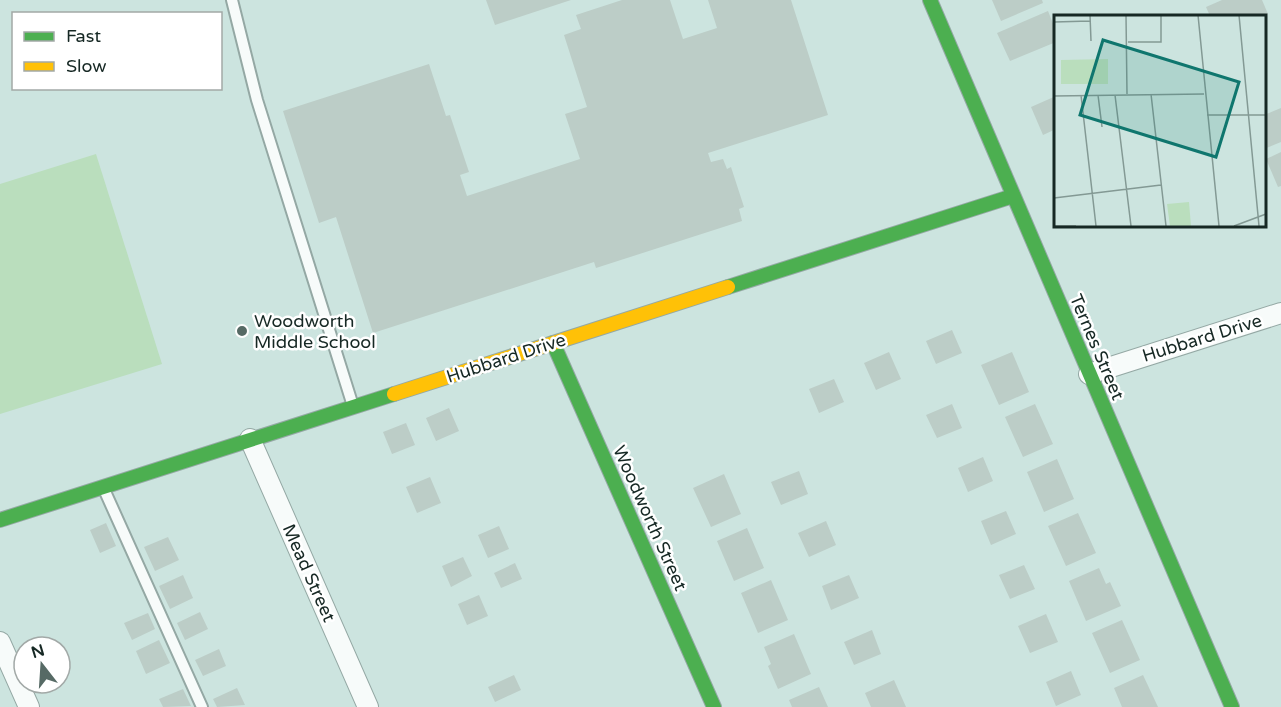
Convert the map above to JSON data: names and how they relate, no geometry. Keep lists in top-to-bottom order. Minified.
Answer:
{"streets":{"street":["Hubbard Drive","Ternes Street","Woodworth Street","Mead Street"]},"crossings":[["Hubbard Drive","Ternes Street"],["Hubbard Drive","Woodworth Street"],["Hubbard Drive","Mead Street"]],"places":["Woodworth Middle School"],"legend":["Fast","Slow"],"north":"top"}
